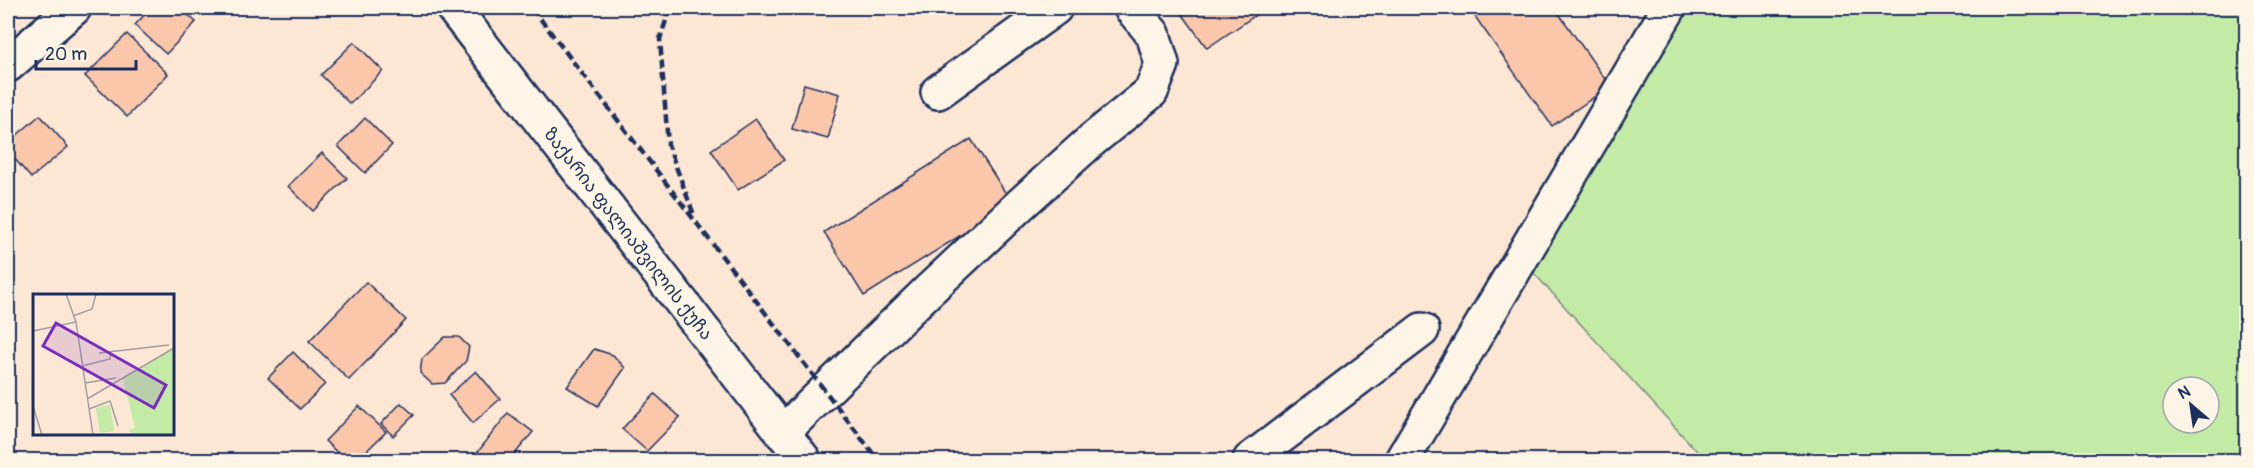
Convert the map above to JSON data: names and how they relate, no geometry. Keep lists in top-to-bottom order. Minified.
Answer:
{"streets":{"street":["ზაქარია ფალიაშვილის ქუჩა"]},"scale_bar":"20 m","north":"top left"}
